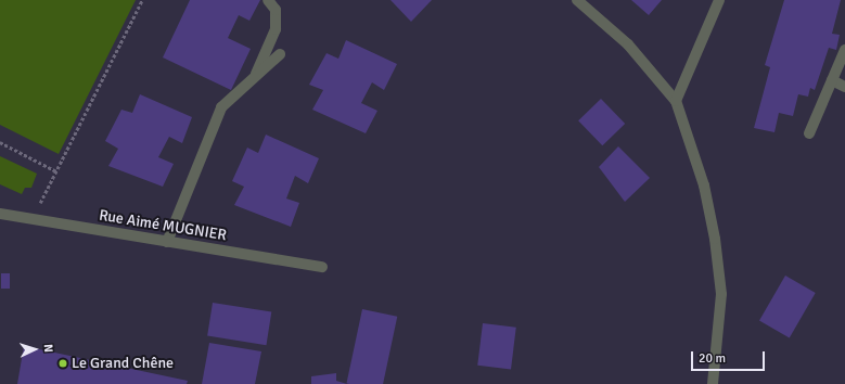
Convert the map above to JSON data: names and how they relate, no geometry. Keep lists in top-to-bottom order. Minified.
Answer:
{"streets":{"street":["Rue Aimé MUGNIER"]},"places":["Le Grand Chêne"],"scale_bar":"20 m","north":"right"}
